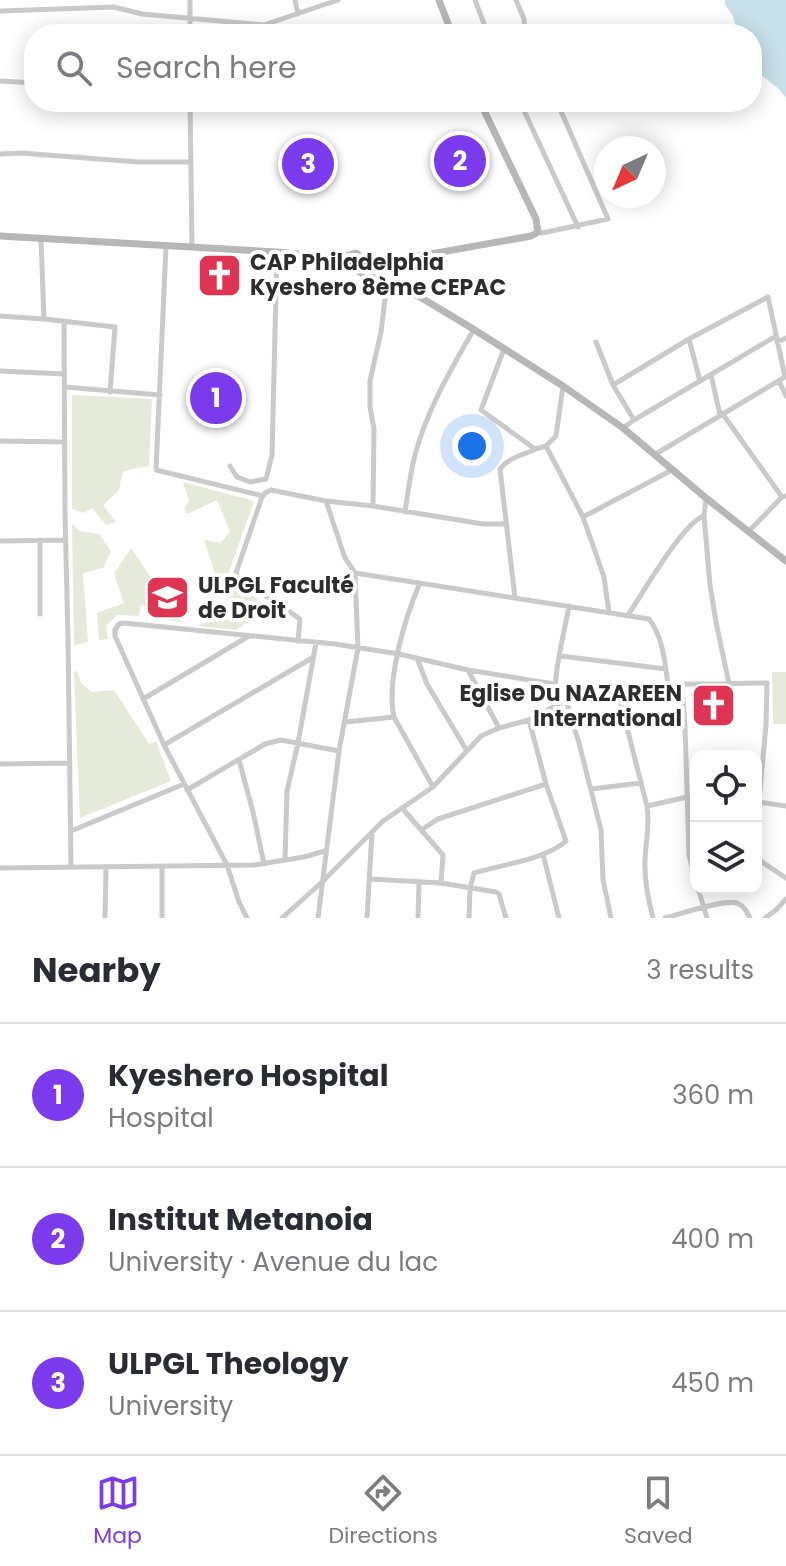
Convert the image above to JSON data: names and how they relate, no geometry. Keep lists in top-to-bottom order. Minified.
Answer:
{"places":{"church":["CAP Philadelphia Kyeshero 8ème CEPAC","Eglise Du NAZAREEN International"],"school or university":["ULPGL Faculté de Droit"]},"north":"bottom left","page":{"search":"Search here","pins":["2","3","1"],"heading":["Nearby","3 results"],"list":[{"mark":"1","name":"Kyeshero Hospital","note":"Hospital","value":"360 m"},{"mark":"2","name":"Institut Metanoia","note":"University · Avenue du lac","value":"400 m"},{"mark":"3","name":"ULPGL Theology","note":"University","value":"450 m"}],"nav":["Map","Directions","Saved"]}}
